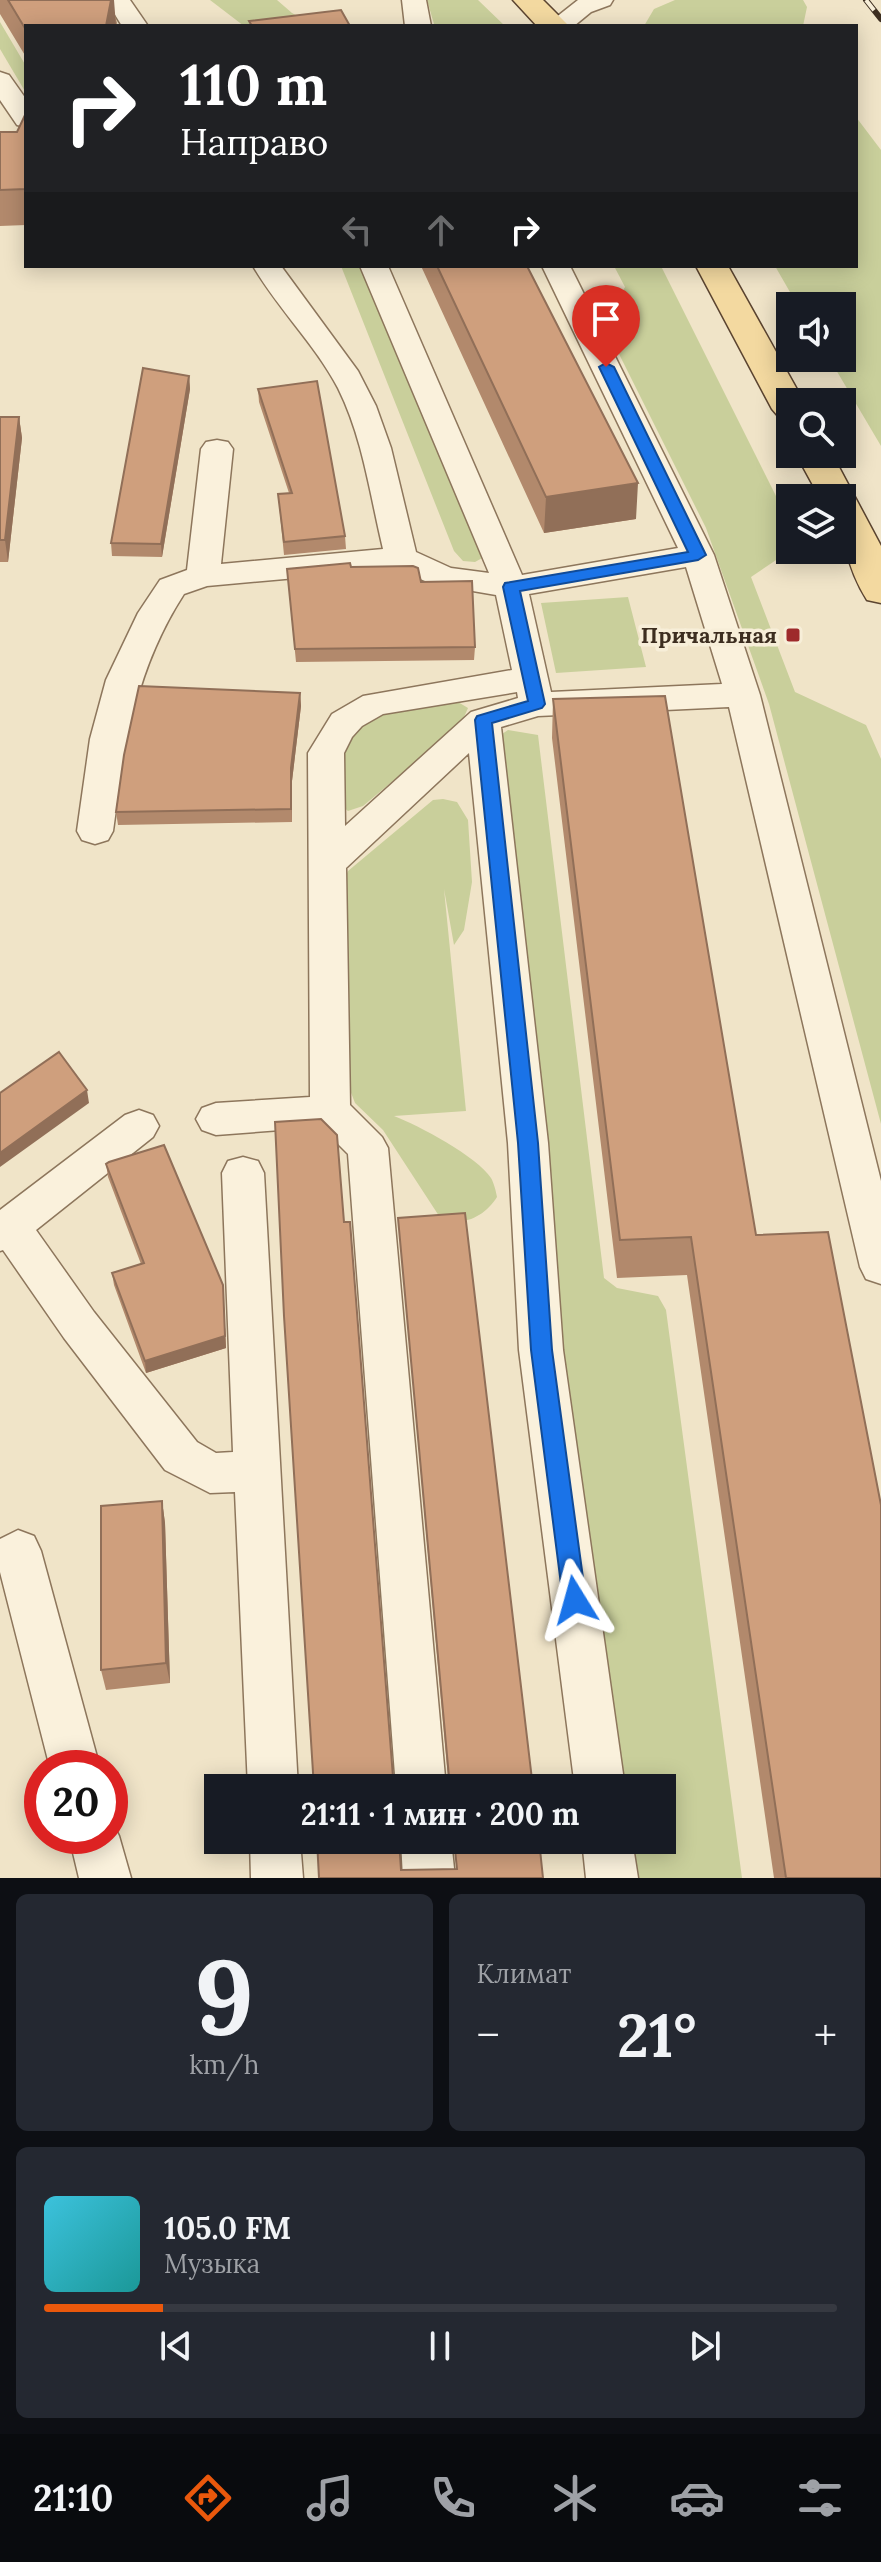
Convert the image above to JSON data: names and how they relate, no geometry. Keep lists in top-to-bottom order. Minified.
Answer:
{"places":{"transit":["Причальная"]},"page":{"turn":["110 m","Направо"],"limit":"20","trip":"21:11 · 1 мин · 200 m","tile":[["9","km/h"],"Климат"],"heat":["−","21°","+"],"song":["105.0 FM","Музыка"],"tabs":"21:10"}}
